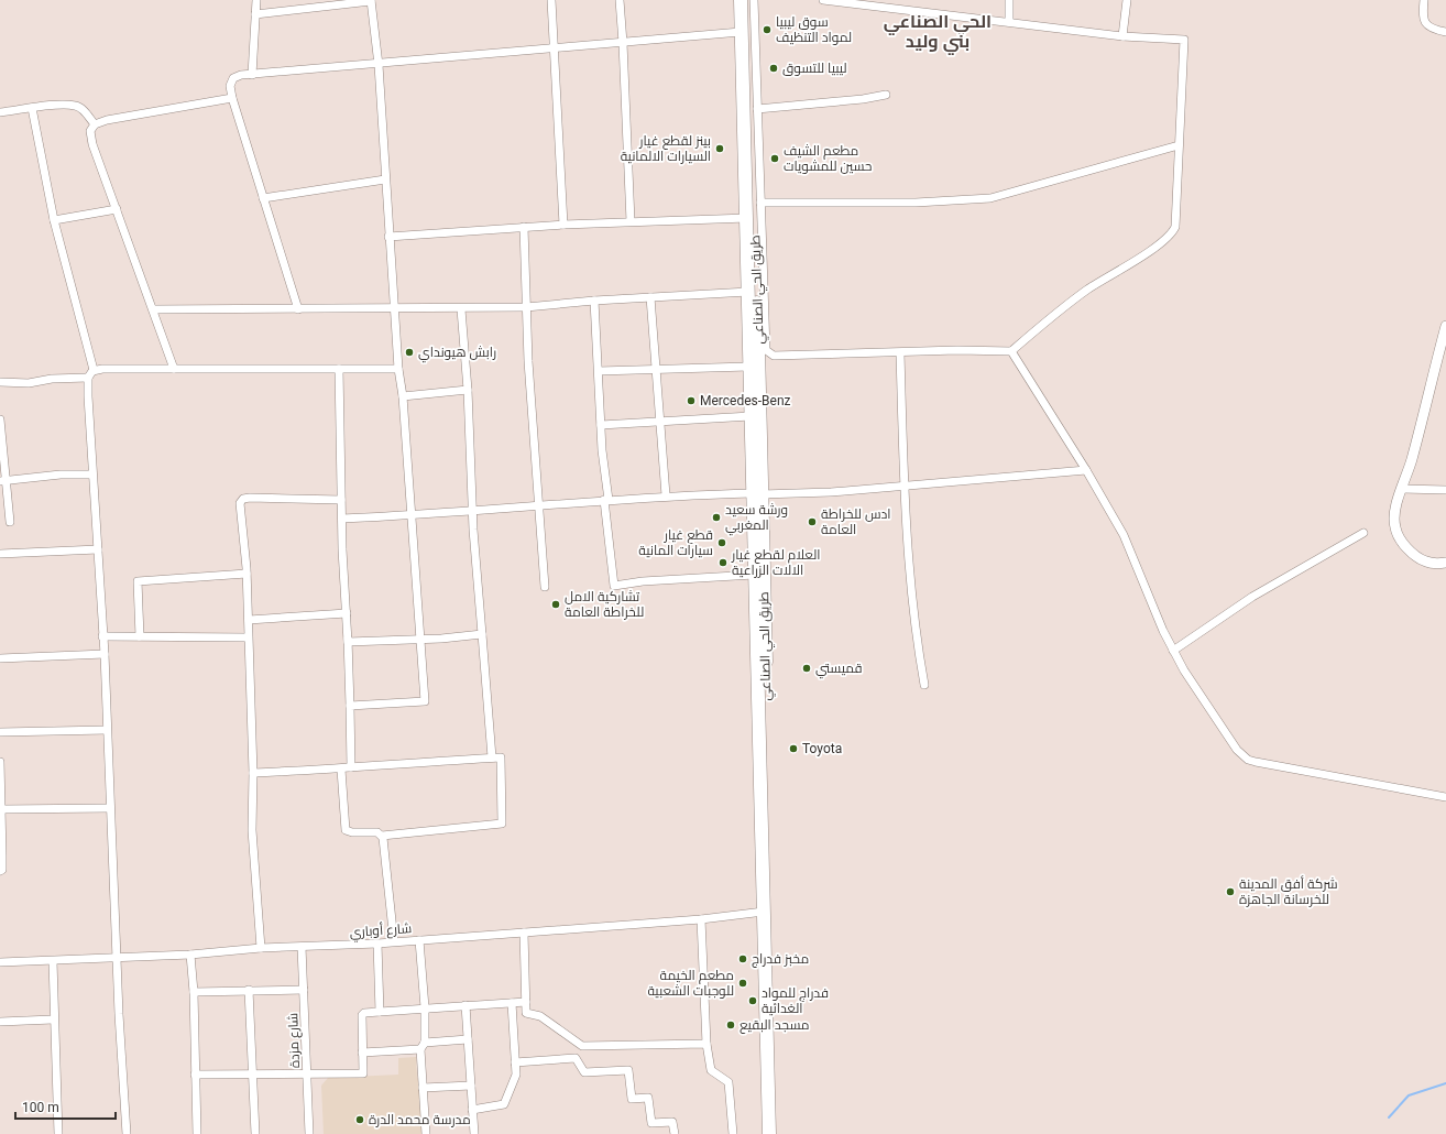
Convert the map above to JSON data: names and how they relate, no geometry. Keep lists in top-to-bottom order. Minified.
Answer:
{"streets":{"highway":["طريق الحي الصناعي"],"street":["شارع أوباري","شارع مزدة"]},"crossings":[["شارع أوباري","شارع مزدة"]],"districts":["الحي الصناعي بني وليد"],"places":["سوق ليبيا لمواد التنظيف","ليبيا للتسوق","بينز لقطع غيار السيارات الالمانية","مطعم الشيف حسين للمشويات","رابش هيونداي","Mercedes-Benz","ورشة سعيد المغربي","ادس للخراطة العامة","قطع غيار سيارات المانية","العلام لقطع غيار الالات الزراعية","تشاركية الامل للخراطة العامة","قميستي","Toyota","شركة أفق المدينة للخرسانة الجاهزة","مخبز فدراج","مطعم الخيمة للوجبات الشعبية","فدراج للمواد الغدائية","مسجد البقيع","مدرسة محمد الدرة"],"scale_bar":"100 m"}
